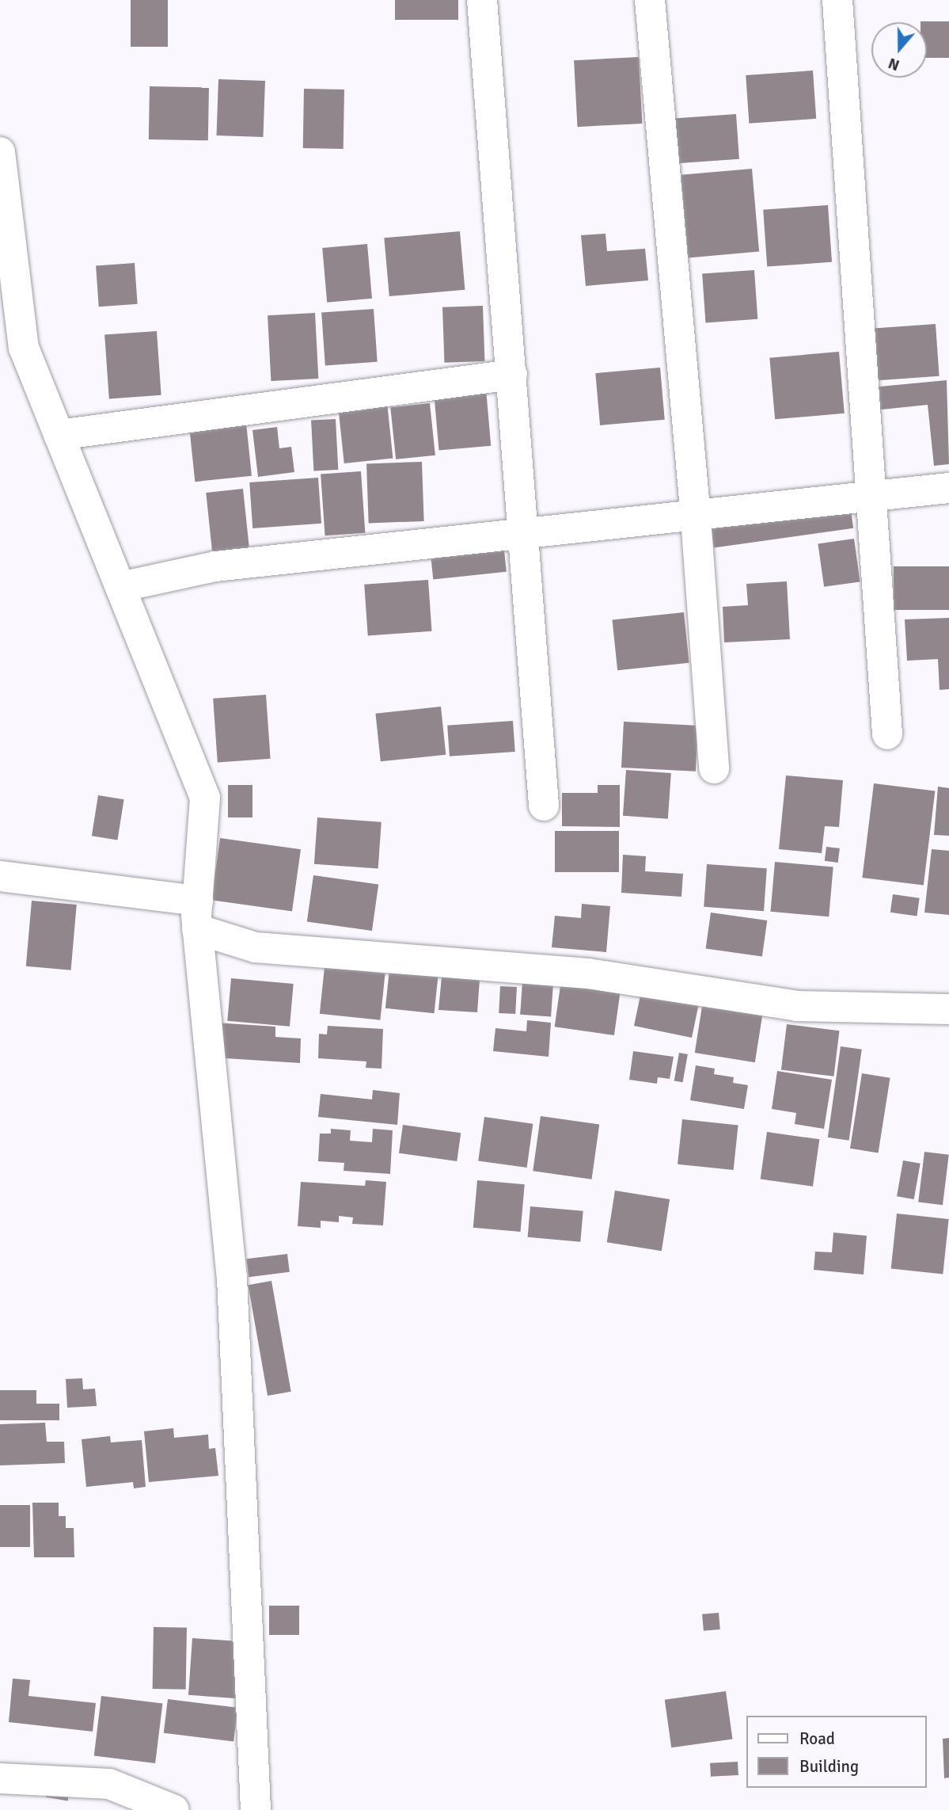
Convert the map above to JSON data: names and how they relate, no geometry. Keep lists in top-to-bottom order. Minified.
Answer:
{"legend":["Road","Building"],"north":"bottom"}
